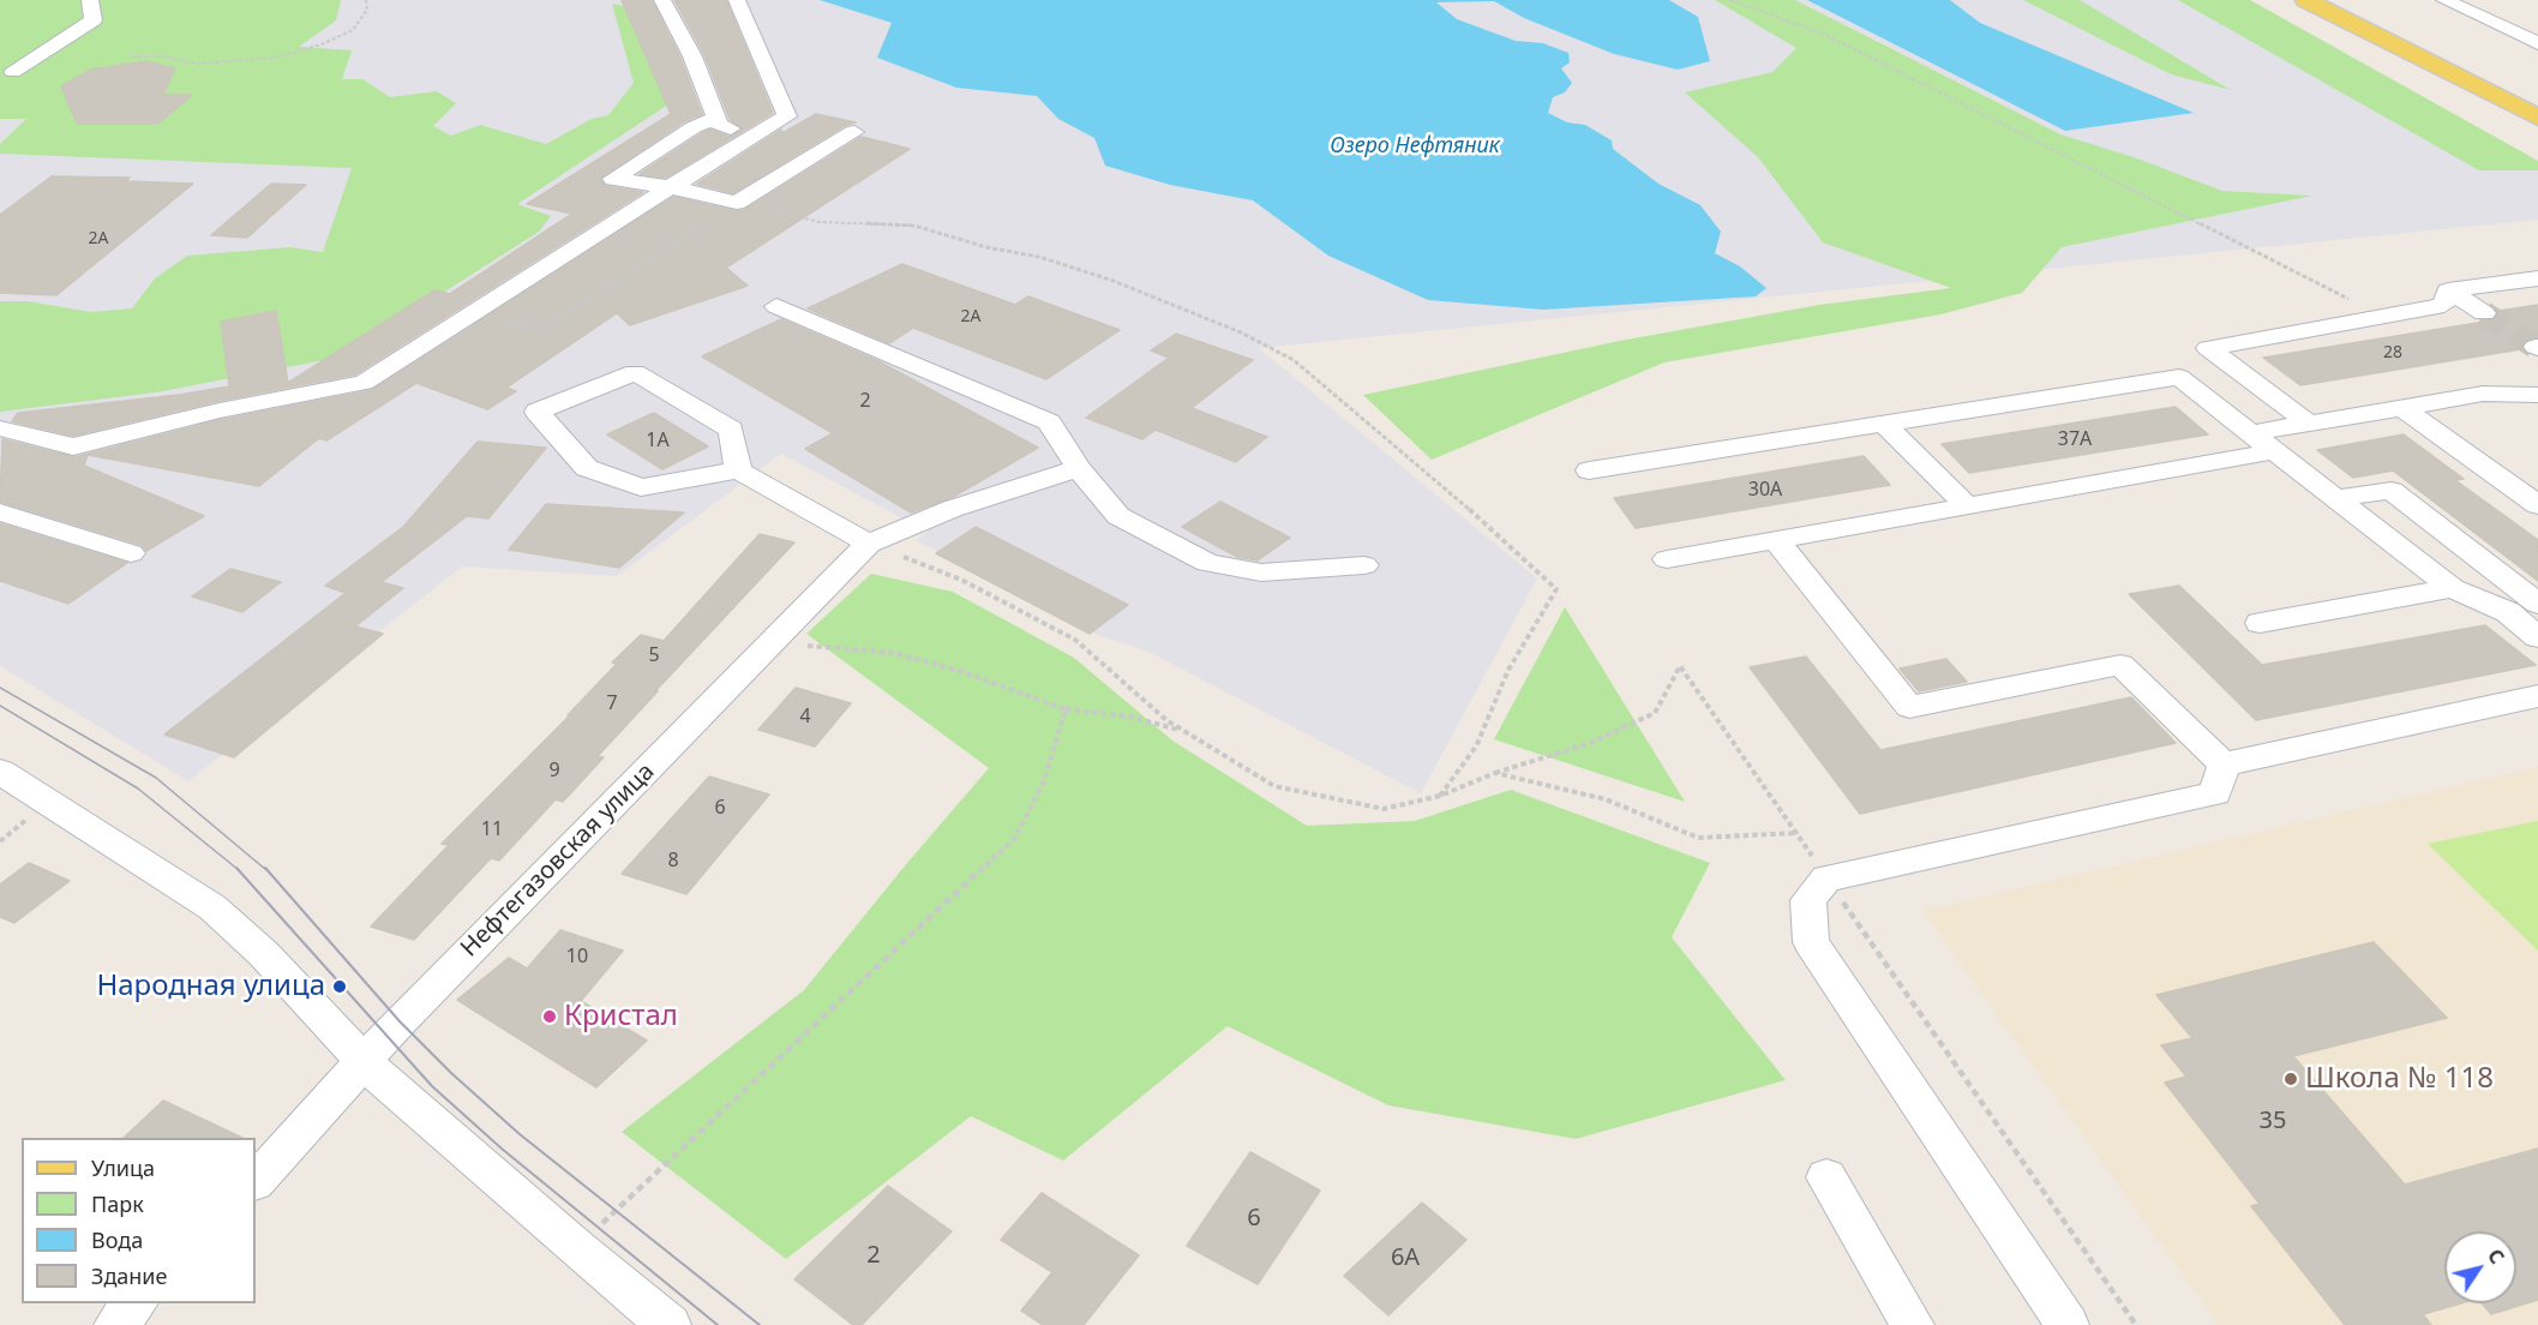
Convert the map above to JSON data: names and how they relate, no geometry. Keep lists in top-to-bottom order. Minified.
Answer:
{"streets":{"street":["Нефтегазовская улица"]},"water":["Озеро Нефтяник"],"places":["Народная улица","Кристал","Школа № 118"],"house_numbers":["2А","2А","28","2","37А","1А","30А","5","7","4","9","6","11","8","10","35","6","2","6А"],"legend":["Улица","Парк","Вода","Здание"],"north":"top right"}
